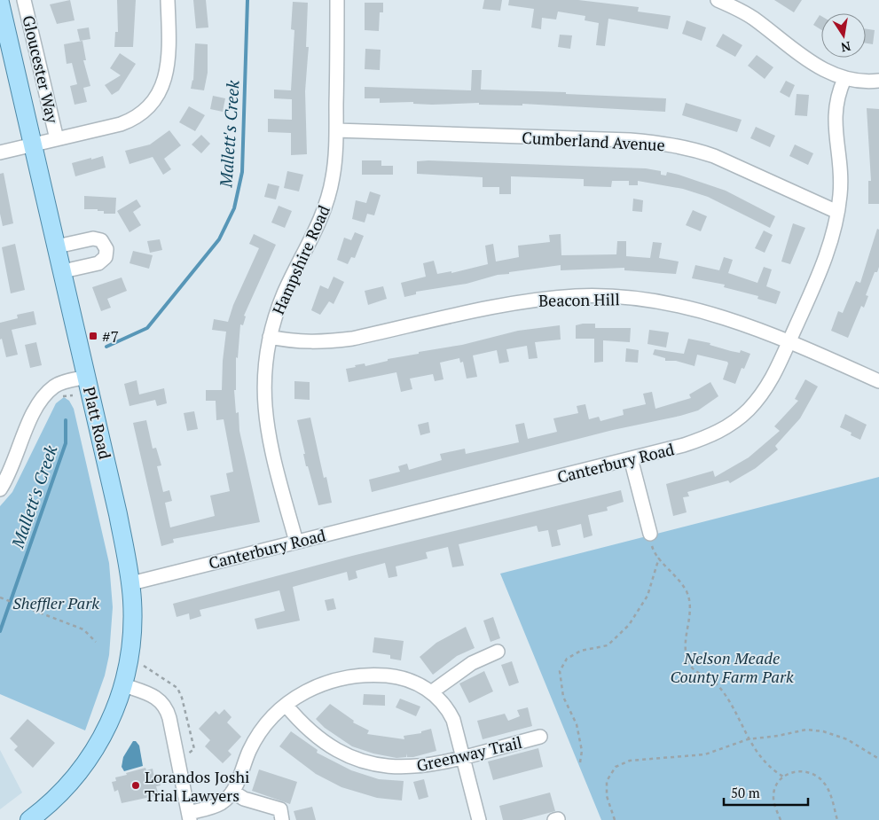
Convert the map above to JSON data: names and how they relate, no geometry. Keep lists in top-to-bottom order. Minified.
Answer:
{"streets":{"main road":["Platt Road"],"street":["Gloucester Way","Cumberland Avenue","Hampshire Road","Beacon Hill","Canterbury Road","Greenway Trail"]},"crossings":[["Cumberland Avenue","Hampshire Road"],["Cumberland Avenue","Canterbury Road"],["Hampshire Road","Beacon Hill"],["Hampshire Road","Canterbury Road"],["Beacon Hill","Canterbury Road"],["Platt Road","Canterbury Road"]],"water":["Mallett's Creek"],"parks":["Sheffler Park","Nelson Meade County Farm Park"],"places":{"transit":["#7"],"other":["Lorandos Joshi Trial Lawyers"]},"scale_bar":"50 m","north":"bottom"}
